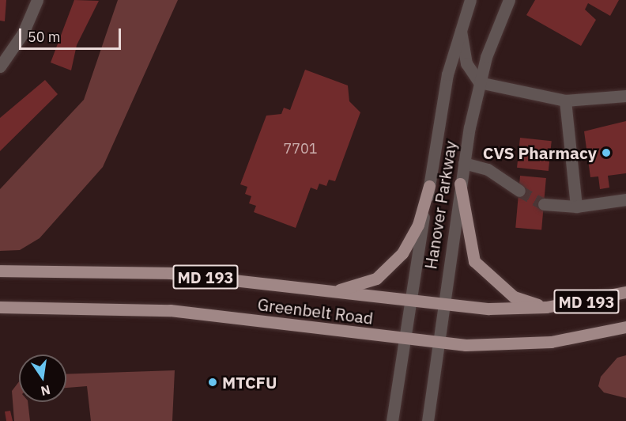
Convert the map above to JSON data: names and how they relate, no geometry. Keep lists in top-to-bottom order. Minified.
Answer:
{"streets":{"main road":["MD 193","Greenbelt Road"],"street":["Hanover Parkway"]},"crossings":[["Hanover Parkway","Greenbelt Road"]],"places":["CVS Pharmacy","MTCFU"],"house_numbers":["7701"],"scale_bar":"50 m","north":"bottom"}
